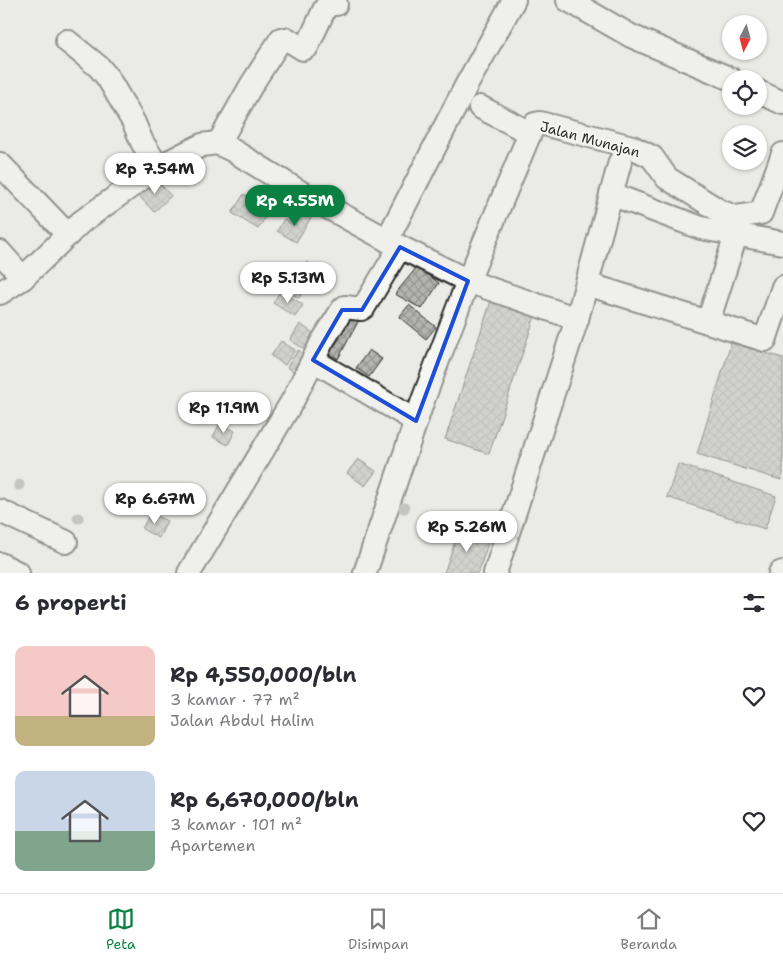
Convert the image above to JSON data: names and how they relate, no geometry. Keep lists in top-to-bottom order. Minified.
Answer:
{"streets":{"street":["Jalan Munajan"]},"north":"bottom","page":{"price":["Rp 7.54M","Rp 4.55M","Rp 5.13M","Rp 11.9M","Rp 6.67M","Rp 5.26M"],"heading":"6 properti","list":[{"name":"Rp 4,550,000/bln","note":"3 kamar · 77 m² · Jalan Abdul Halim"},{"name":"Rp 6,670,000/bln","note":"3 kamar · 101 m² · Apartemen"}],"tabs":["Peta","Disimpan","Beranda"]}}
